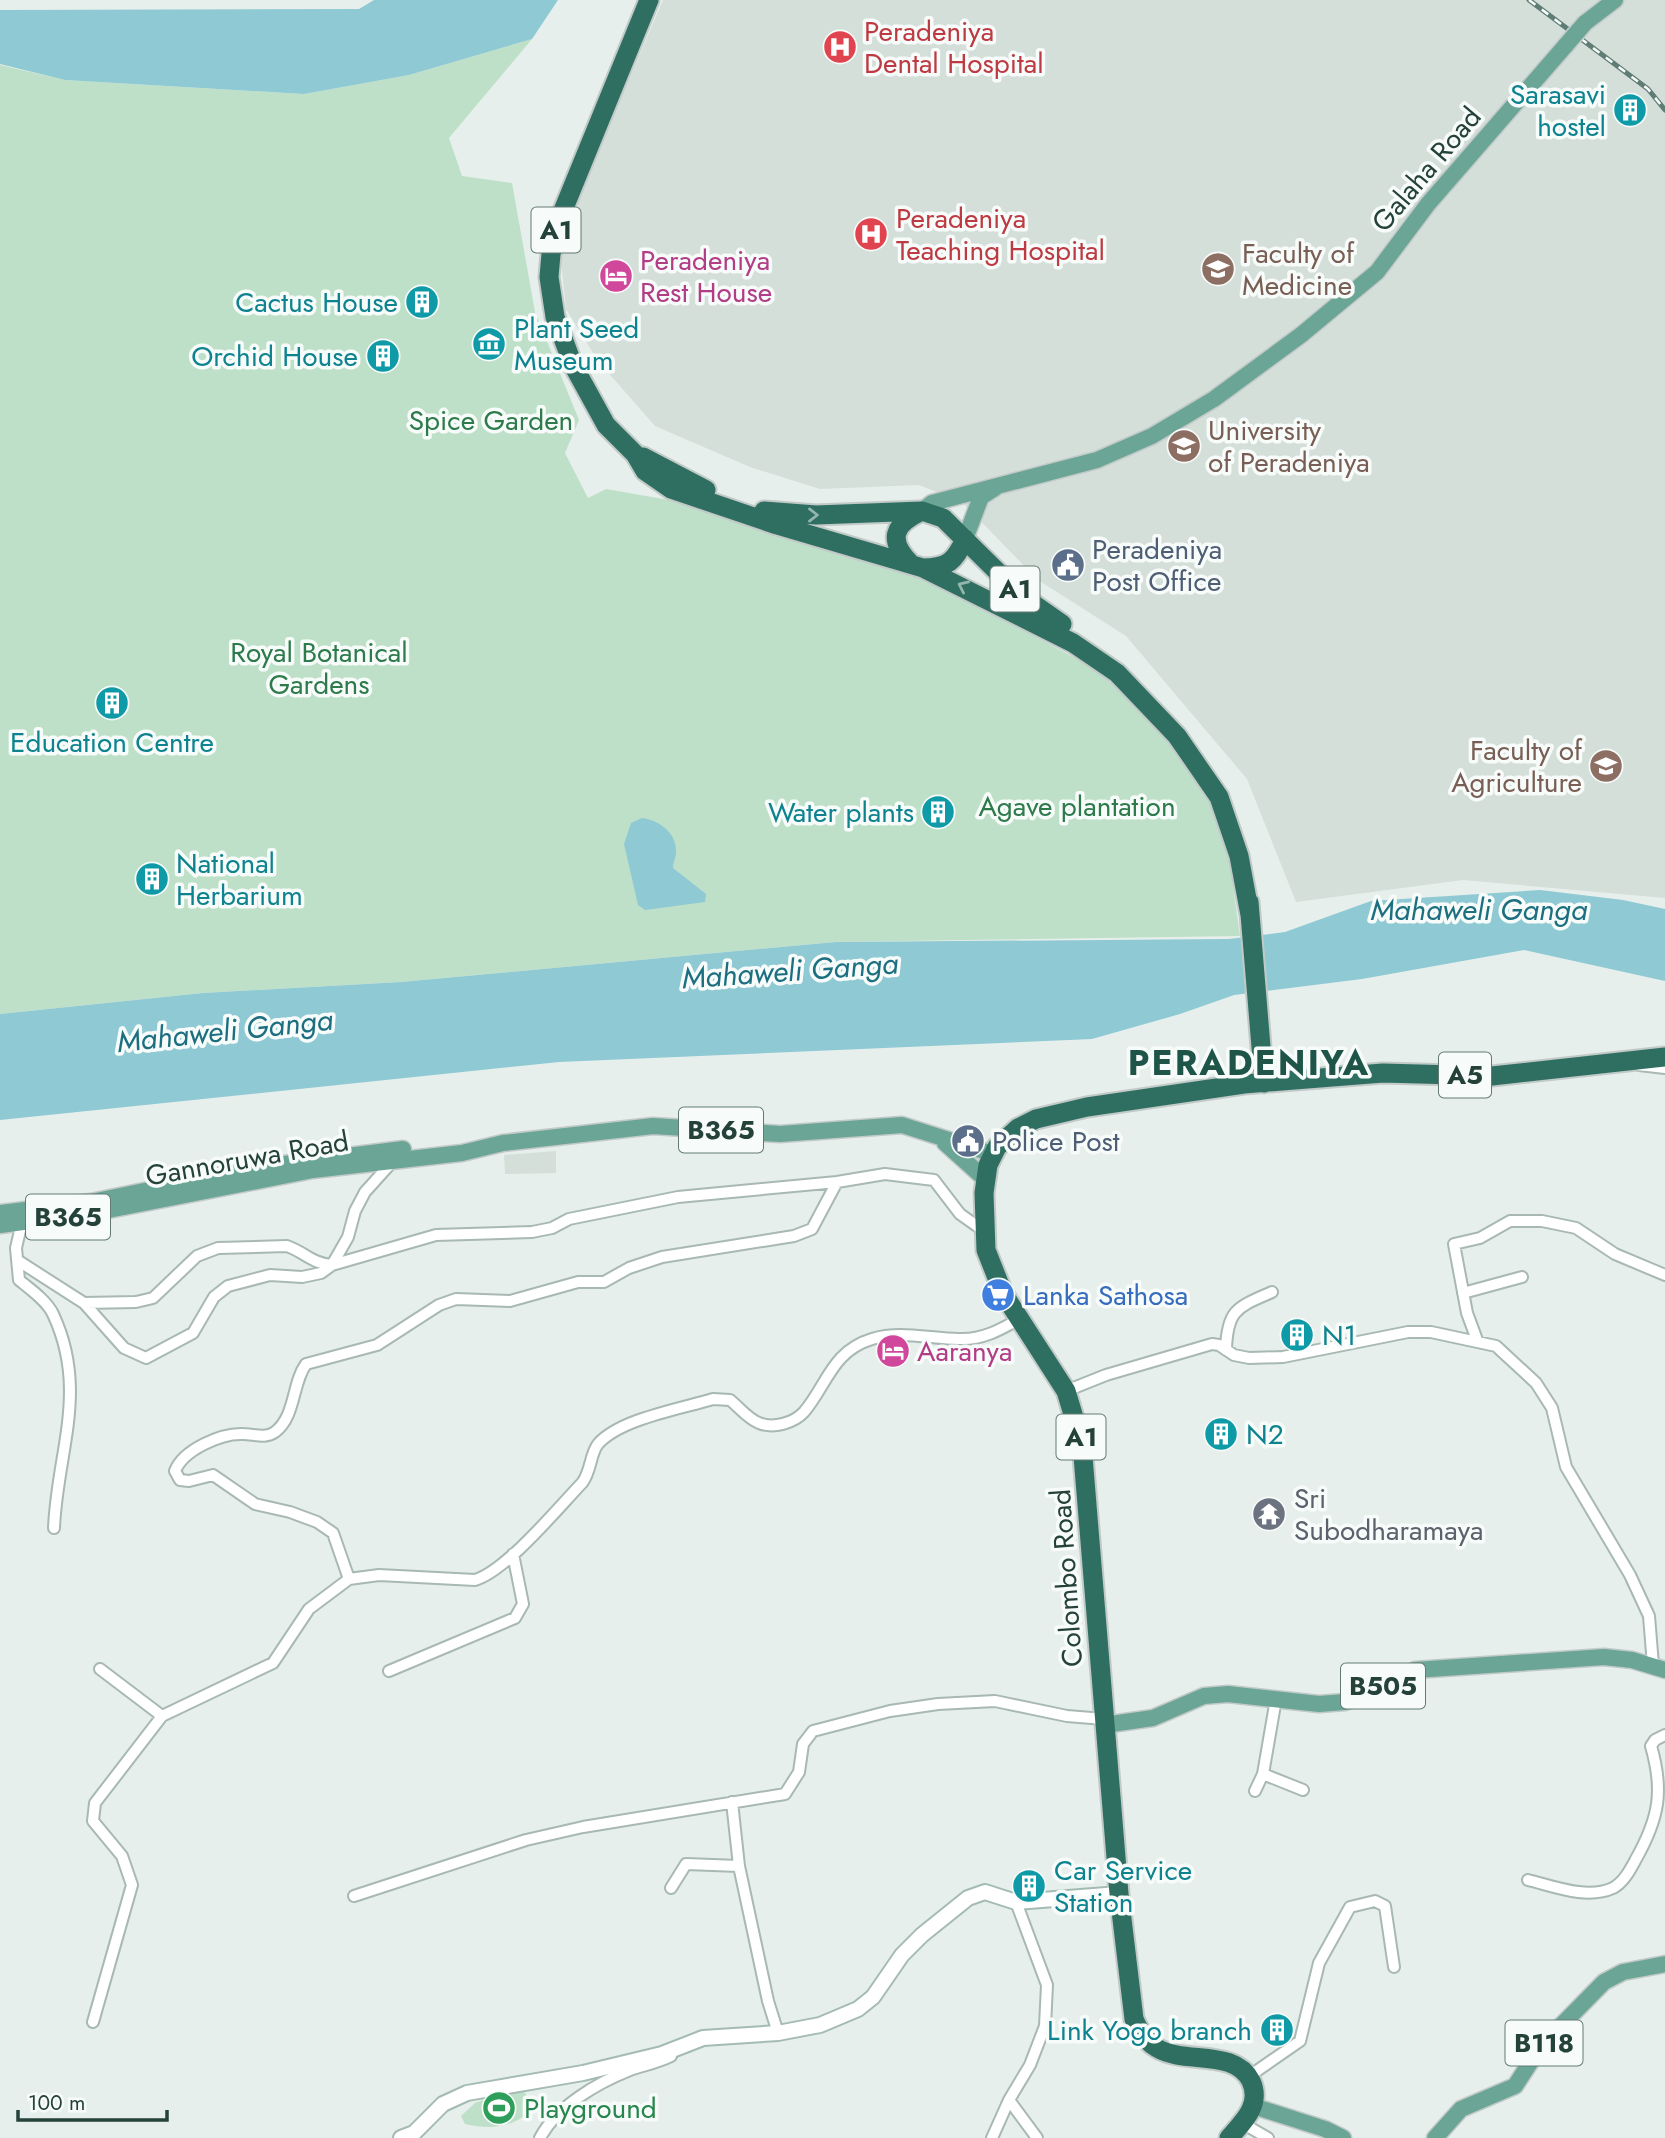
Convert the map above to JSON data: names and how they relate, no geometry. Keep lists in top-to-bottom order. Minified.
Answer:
{"streets":{"highway":["A1","A5","Colombo Road"],"main road":["Galaha Road","B365","Gannoruwa Road","B505","B118"]},"crossings":[["Galaha Road","A1"],["A1","A5"],["A1","Colombo Road"],["A5","Colombo Road"],["Gannoruwa Road","Colombo Road"],["Colombo Road","B505"]],"districts":["PERADENIYA"],"water":["Mahaweli Ganga"],"parks":["Spice Garden","Royal Botanical Gardens","Agave plantation"],"places":{"hospital":["Peradeniya Dental Hospital","Peradeniya Teaching Hospital"],"building":["Sarasavi hostel","Cactus House","Orchid House","Education Centre","Water plants","National Herbarium","N1","N2","Car Service Station","Link Yogo branch"],"school or university":["Faculty of Medicine","University of Peradeniya","Faculty of Agriculture"],"hotel":["Peradeniya Rest House","Aaranya"],"museum":["Plant Seed Museum"],"public building":["Peradeniya Post Office","Police Post"],"supermarket":["Lanka Sathosa"],"temple":["Sri Subodharamaya"],"sports":["Playground"]},"scale_bar":"100 m"}
